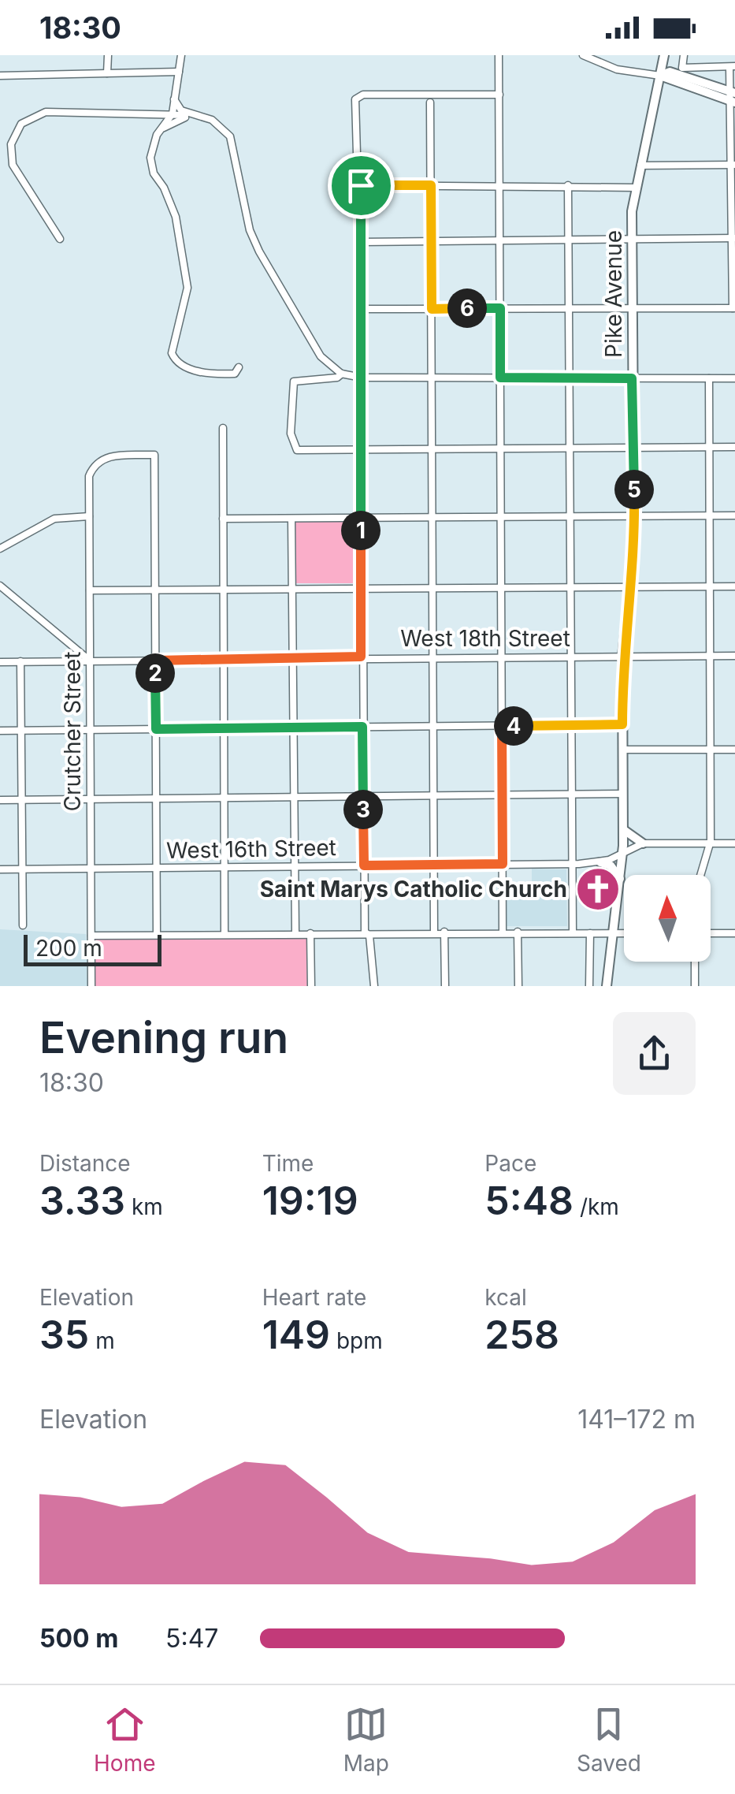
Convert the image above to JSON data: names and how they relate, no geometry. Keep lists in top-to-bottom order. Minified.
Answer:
{"streets":{"main road":["Pike Avenue"],"street":["West 18th Street","Crutcher Street","West 16th Street"]},"crossings":[["Pike Avenue","West 18th Street"],["Pike Avenue","West 16th Street"],["West 18th Street","Crutcher Street"],["Crutcher Street","West 16th Street"]],"places":{"church":["Saint Marys Catholic Church"]},"scale_bar":"200 m","north":"top","page":{"status":"18:30","pins":["6","5","1","2","4","3"],"scale":"200 m","heading":["Evening run","18:30"],"stats":[["Distance","3.33 km"],["Time","19:19"],["Pace","5:48 /km"],["Elevation","35 m"],["Heart rate","149 bpm"],["kcal","258"]],"chart":["Elevation","141–172 m"],"list":[{"name":"500 m","note":"5:47"}],"tabs":["Home","Map","Saved"]}}
